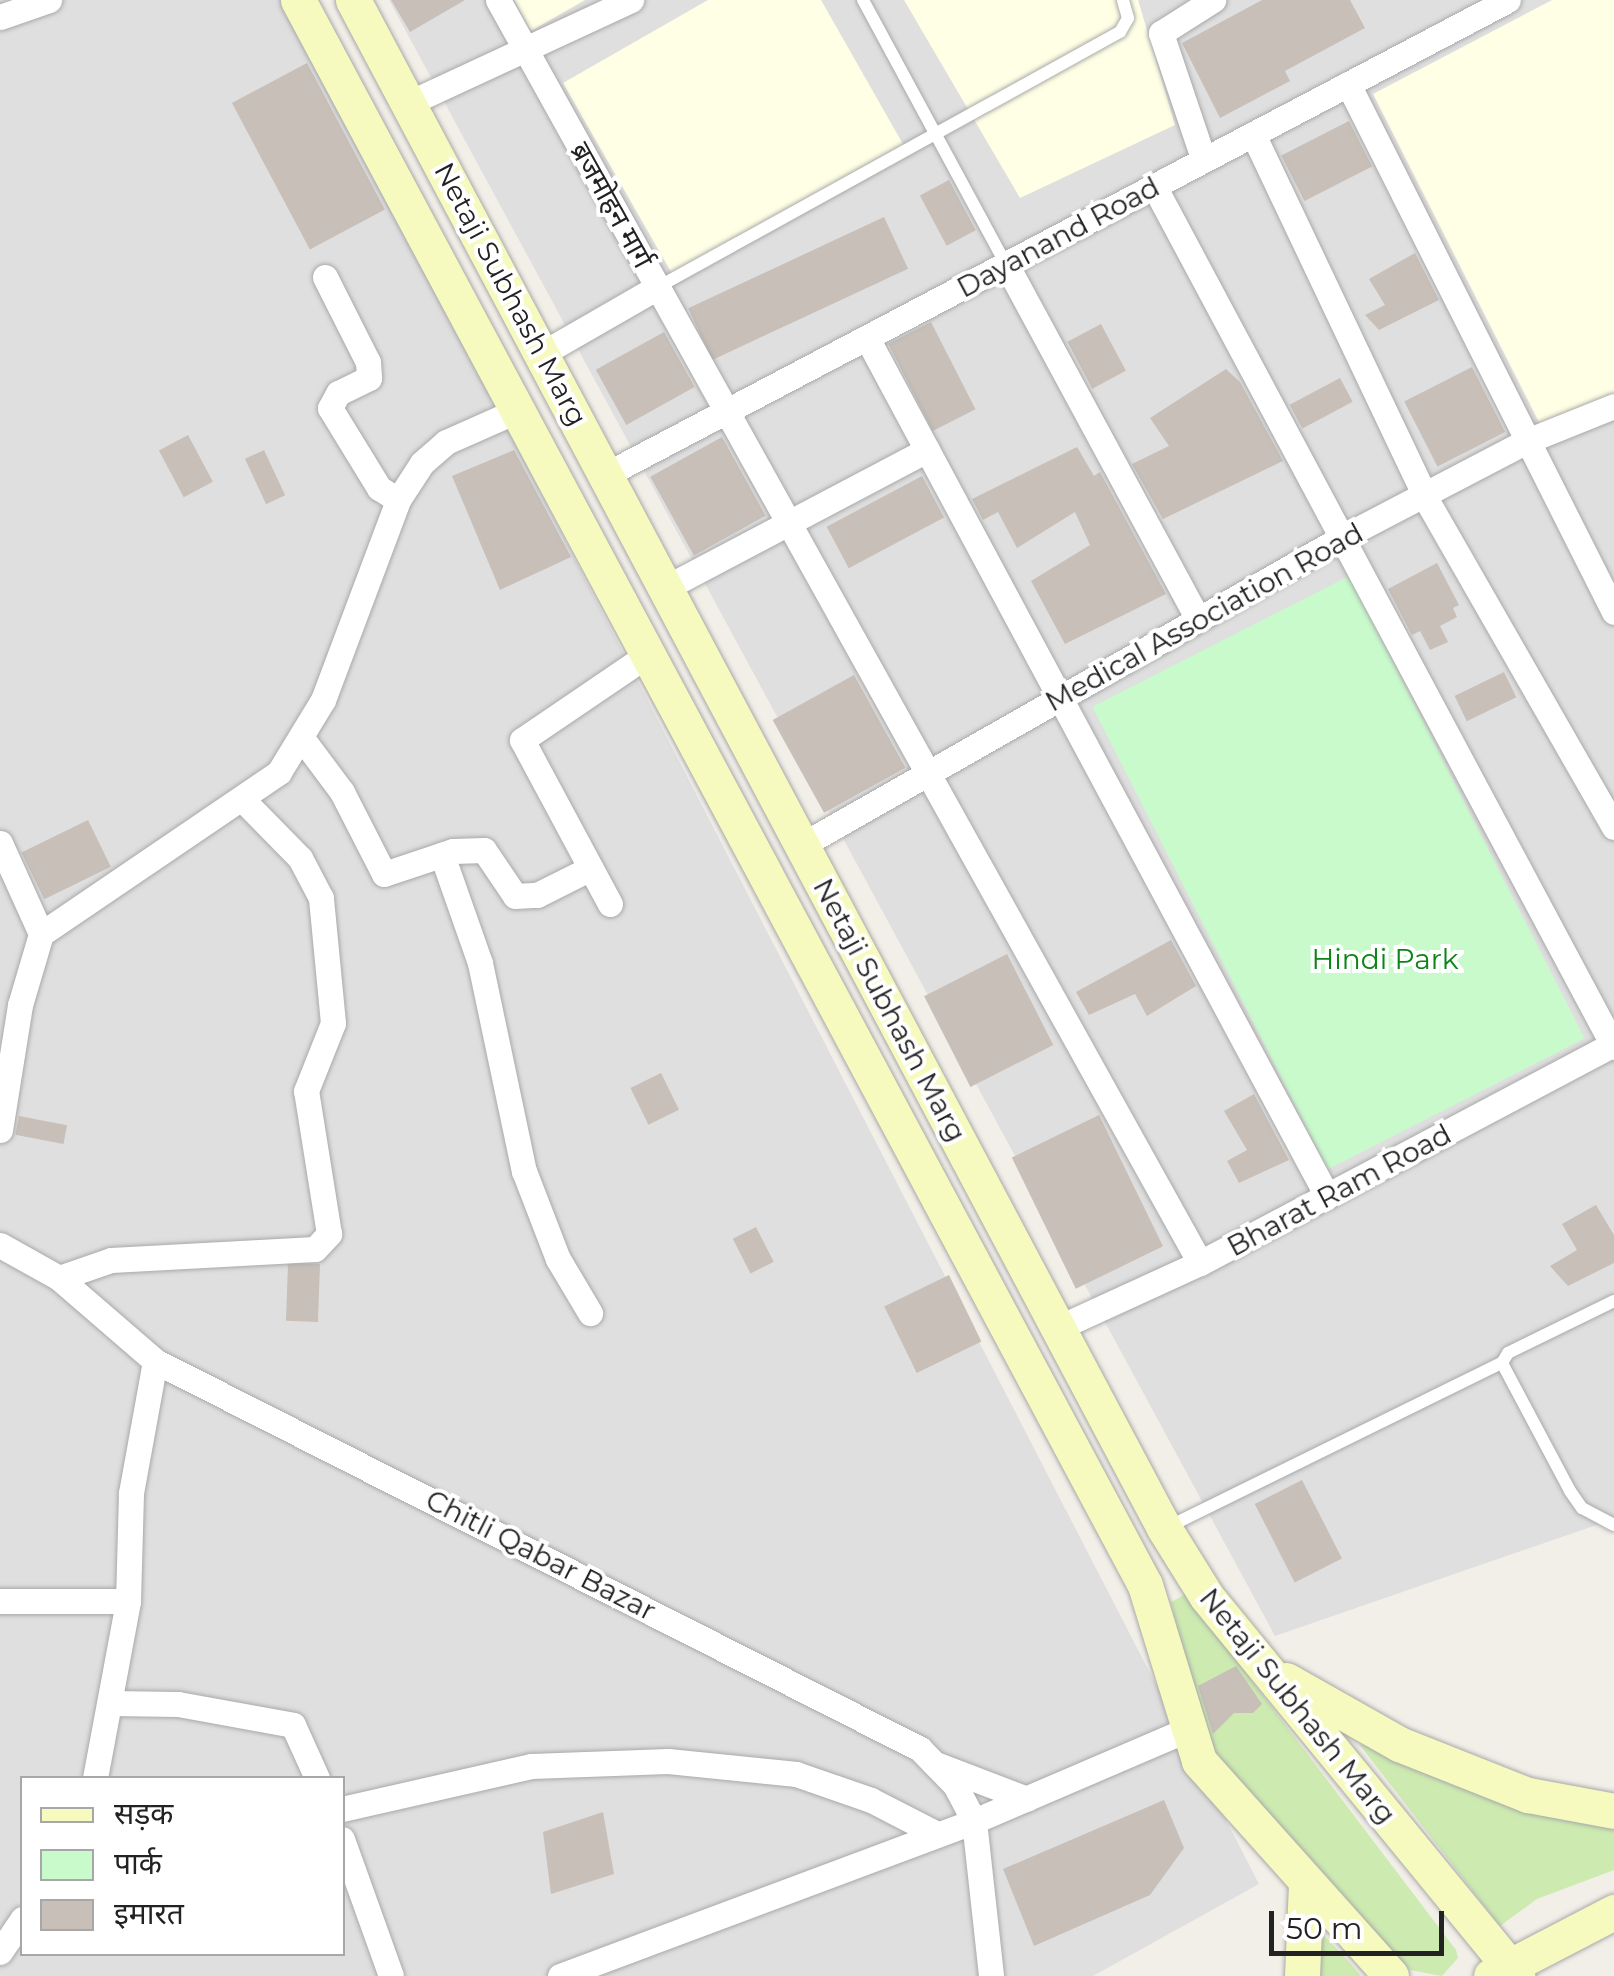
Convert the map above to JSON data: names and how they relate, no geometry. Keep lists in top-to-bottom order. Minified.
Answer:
{"streets":{"main road":["Netaji Subhash Marg"],"street":["ब्रजमोहन मार्ग","Dayanand Road","Medical Association Road","Bharat Ram Road","Chitli Qabar Bazar"]},"crossings":[["ब्रजमोहन मार्ग","Dayanand Road"],["ब्रजमोहन मार्ग","Medical Association Road"],["ब्रजमोहन मार्ग","Bharat Ram Road"],["Dayanand Road","Netaji Subhash Marg"],["Netaji Subhash Marg","Medical Association Road"],["Netaji Subhash Marg","Bharat Ram Road"]],"parks":["Hindi Park"],"legend":["सड़क","पार्क","इमारत"],"scale_bar":"50 m"}
